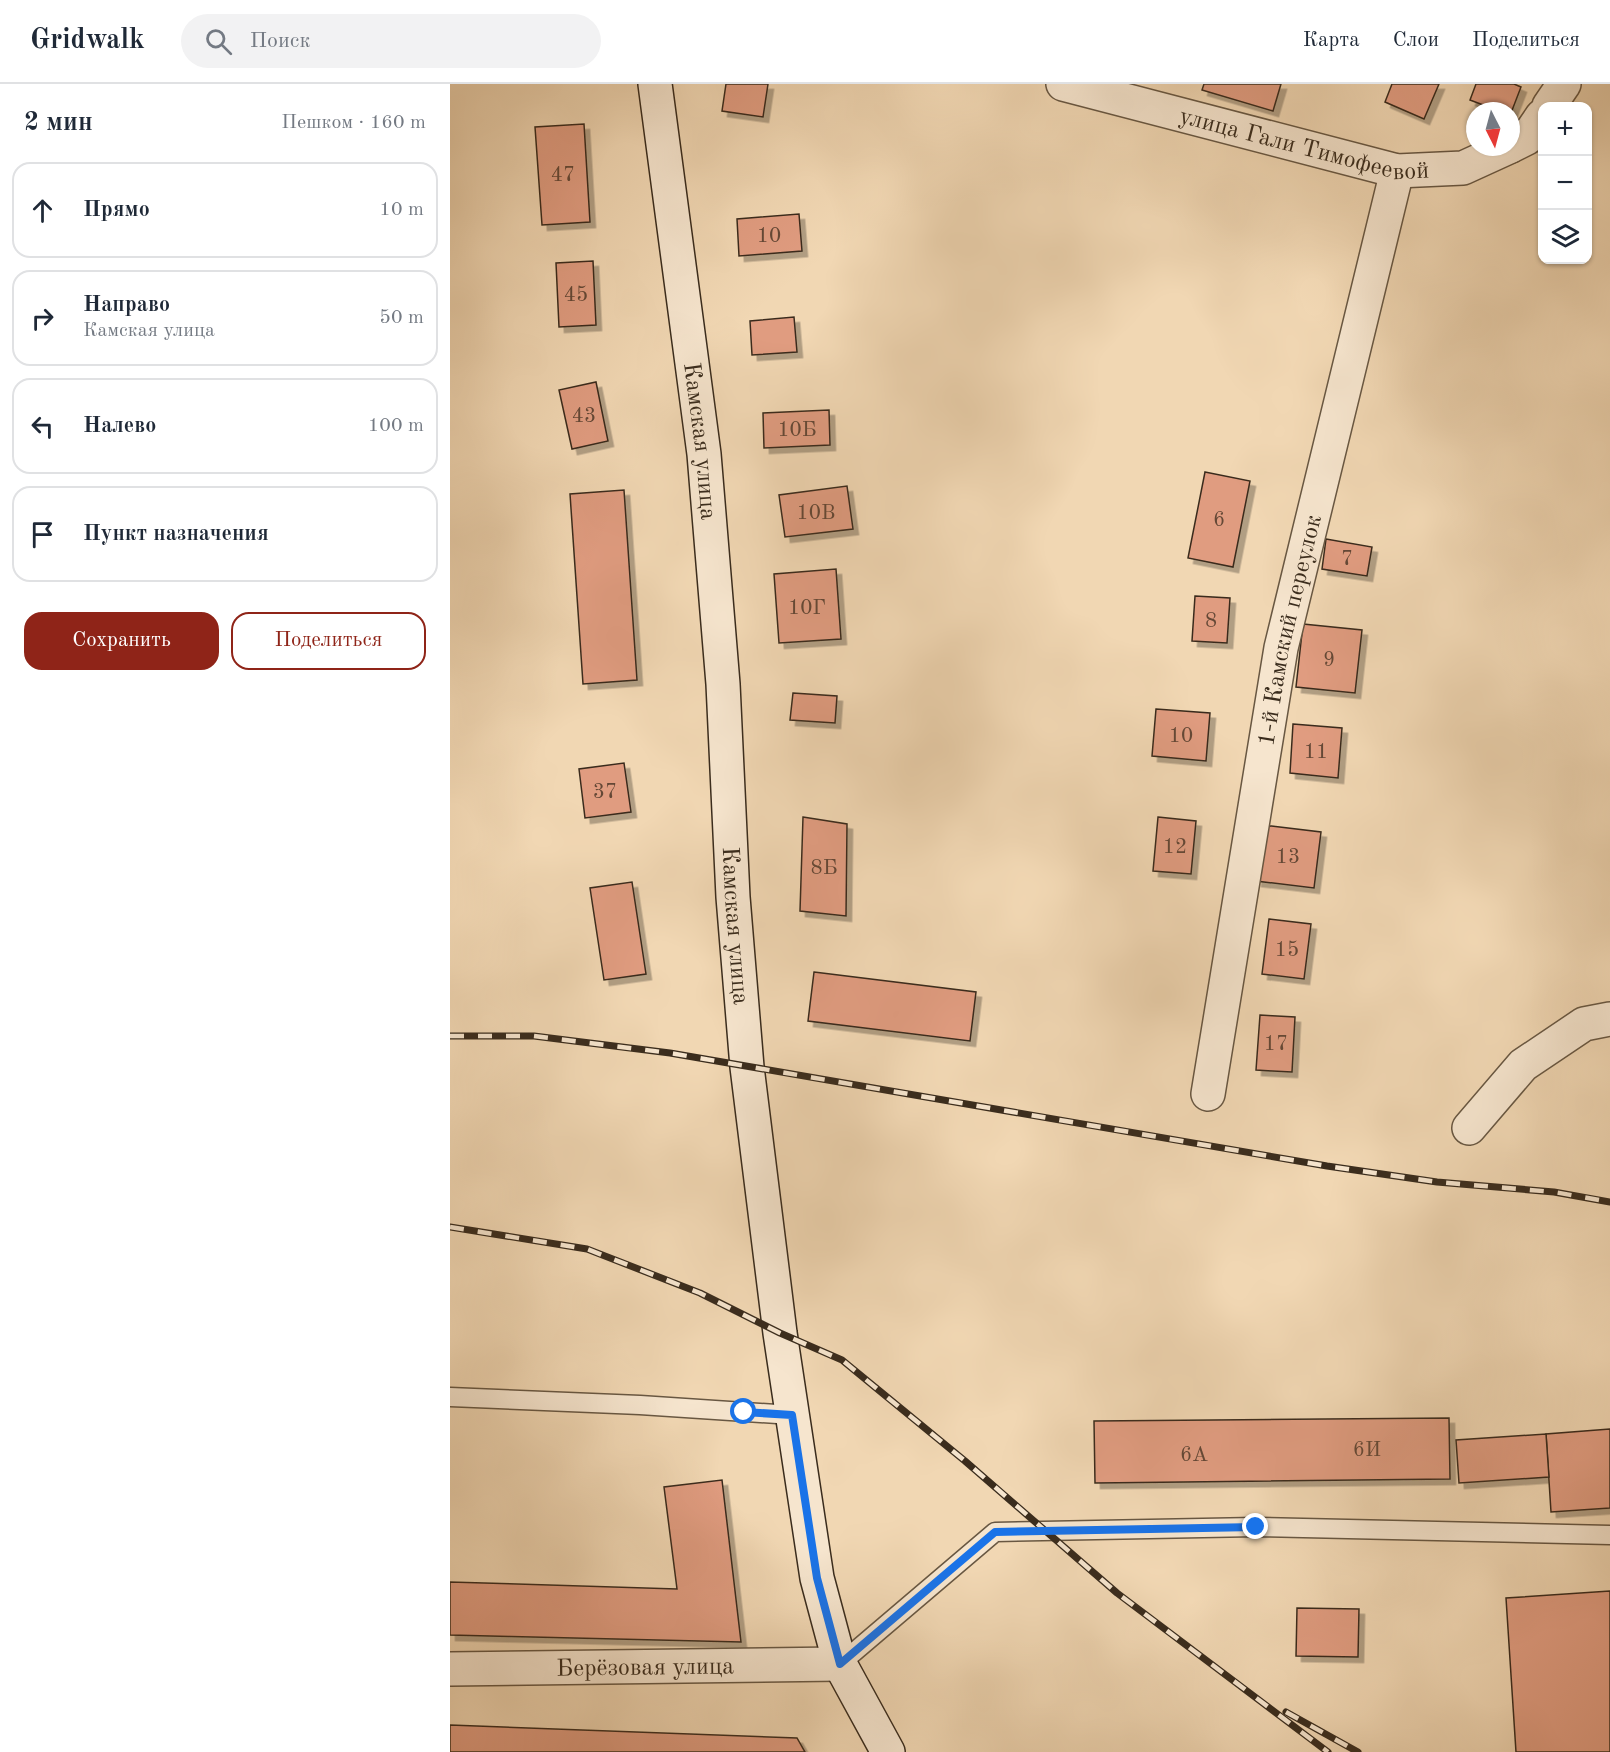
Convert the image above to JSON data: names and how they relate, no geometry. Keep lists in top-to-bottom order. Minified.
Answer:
{"streets":{"street":["улица Гали Тимофеевой","Камская улица","1-й Камский переулок","Берёзовая улица"]},"crossings":[["улица Гали Тимофеевой","1-й Камский переулок"],["Камская улица","Берёзовая улица"]],"house_numbers":["47","10","45","43","10Б","10В","6","7","10Г","8","9","10","11","37","12","13","8Б","15","17","6И","6А"],"north":"bottom","page":{"header":"Gridwalk","search":"Поиск","nav":["Карта","Слои","Поделиться"],"heading":["2 мин","Пешком · 160 m"],"map_buttons":["+","−"],"list":[["Прямо","10 m"],["Направо","Камская улица","50 m"],["Налево","100 m"],"Пункт назначения"],"buttons":["Сохранить","Поделиться"]}}
